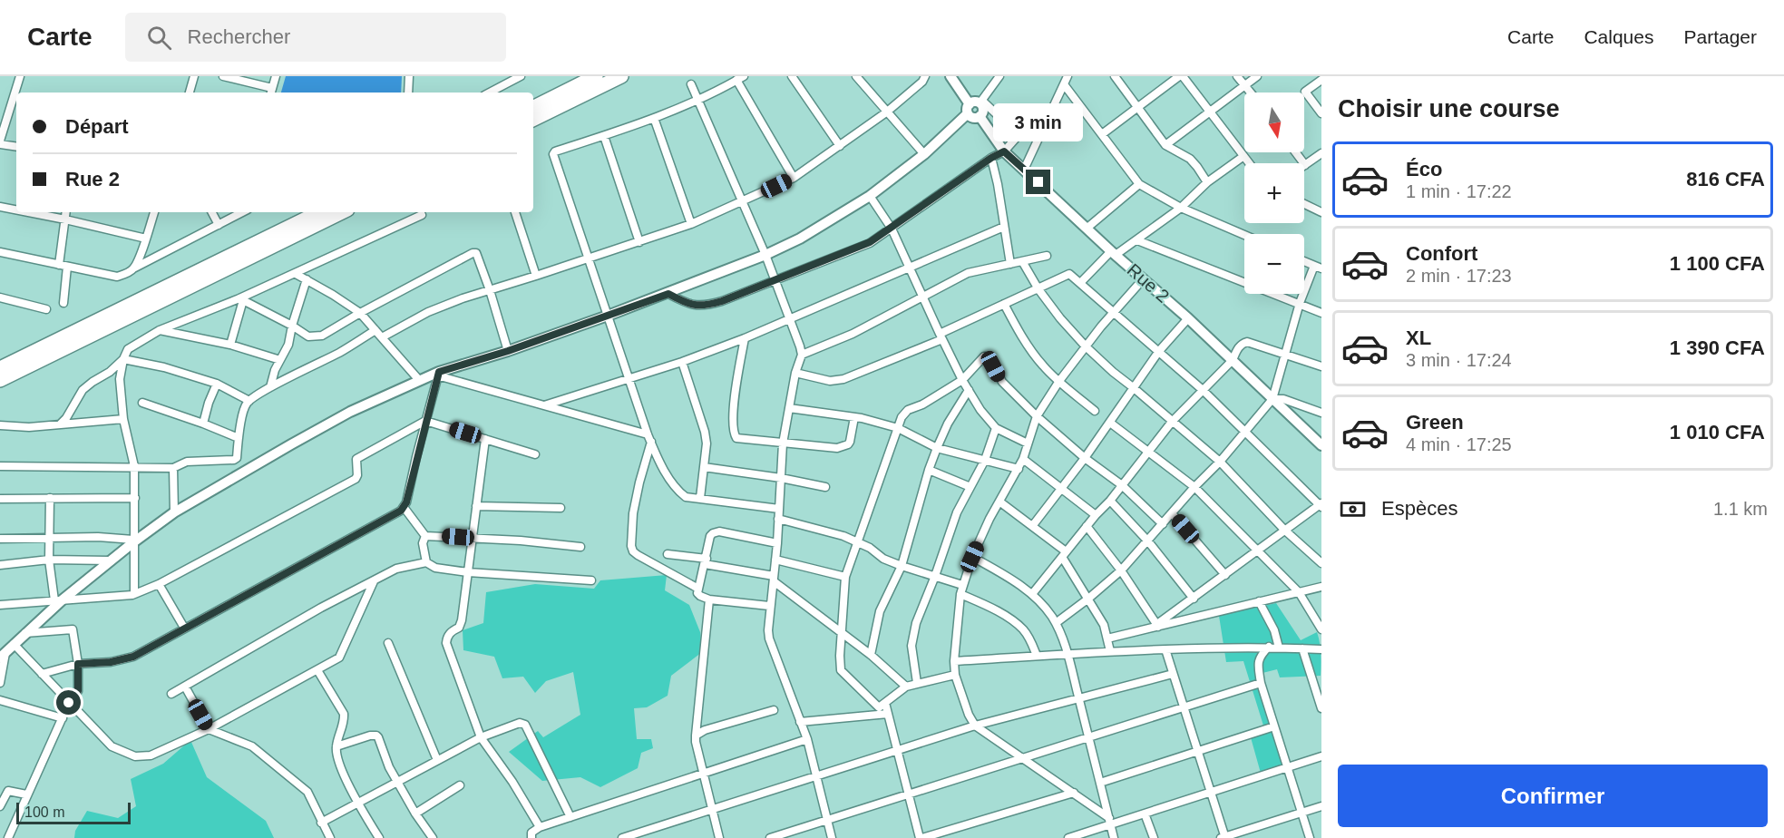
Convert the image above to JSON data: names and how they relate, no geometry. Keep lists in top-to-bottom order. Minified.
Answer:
{"streets":{"street":["Rue 2"]},"scale_bar":"100 m","north":"bottom","page":{"header":"Carte","search":"Rechercher","nav":["Carte","Calques","Partager"],"heading":"Choisir une course","map_buttons":["+","−"],"banner":["Départ","Rue 2"],"bubble":"3 min","list":[{"name":"Éco","note":"1 min · 17:22","value":"816 CFA"},{"name":"Confort","note":"2 min · 17:23","value":"1 100 CFA"},{"name":"XL","note":"3 min · 17:24","value":"1 390 CFA"},{"name":"Green","note":"4 min · 17:25","value":"1 010 CFA"}],"pay":["Espèces","1.1 km"],"buttons":"Confirmer","scale":"100 m"}}
